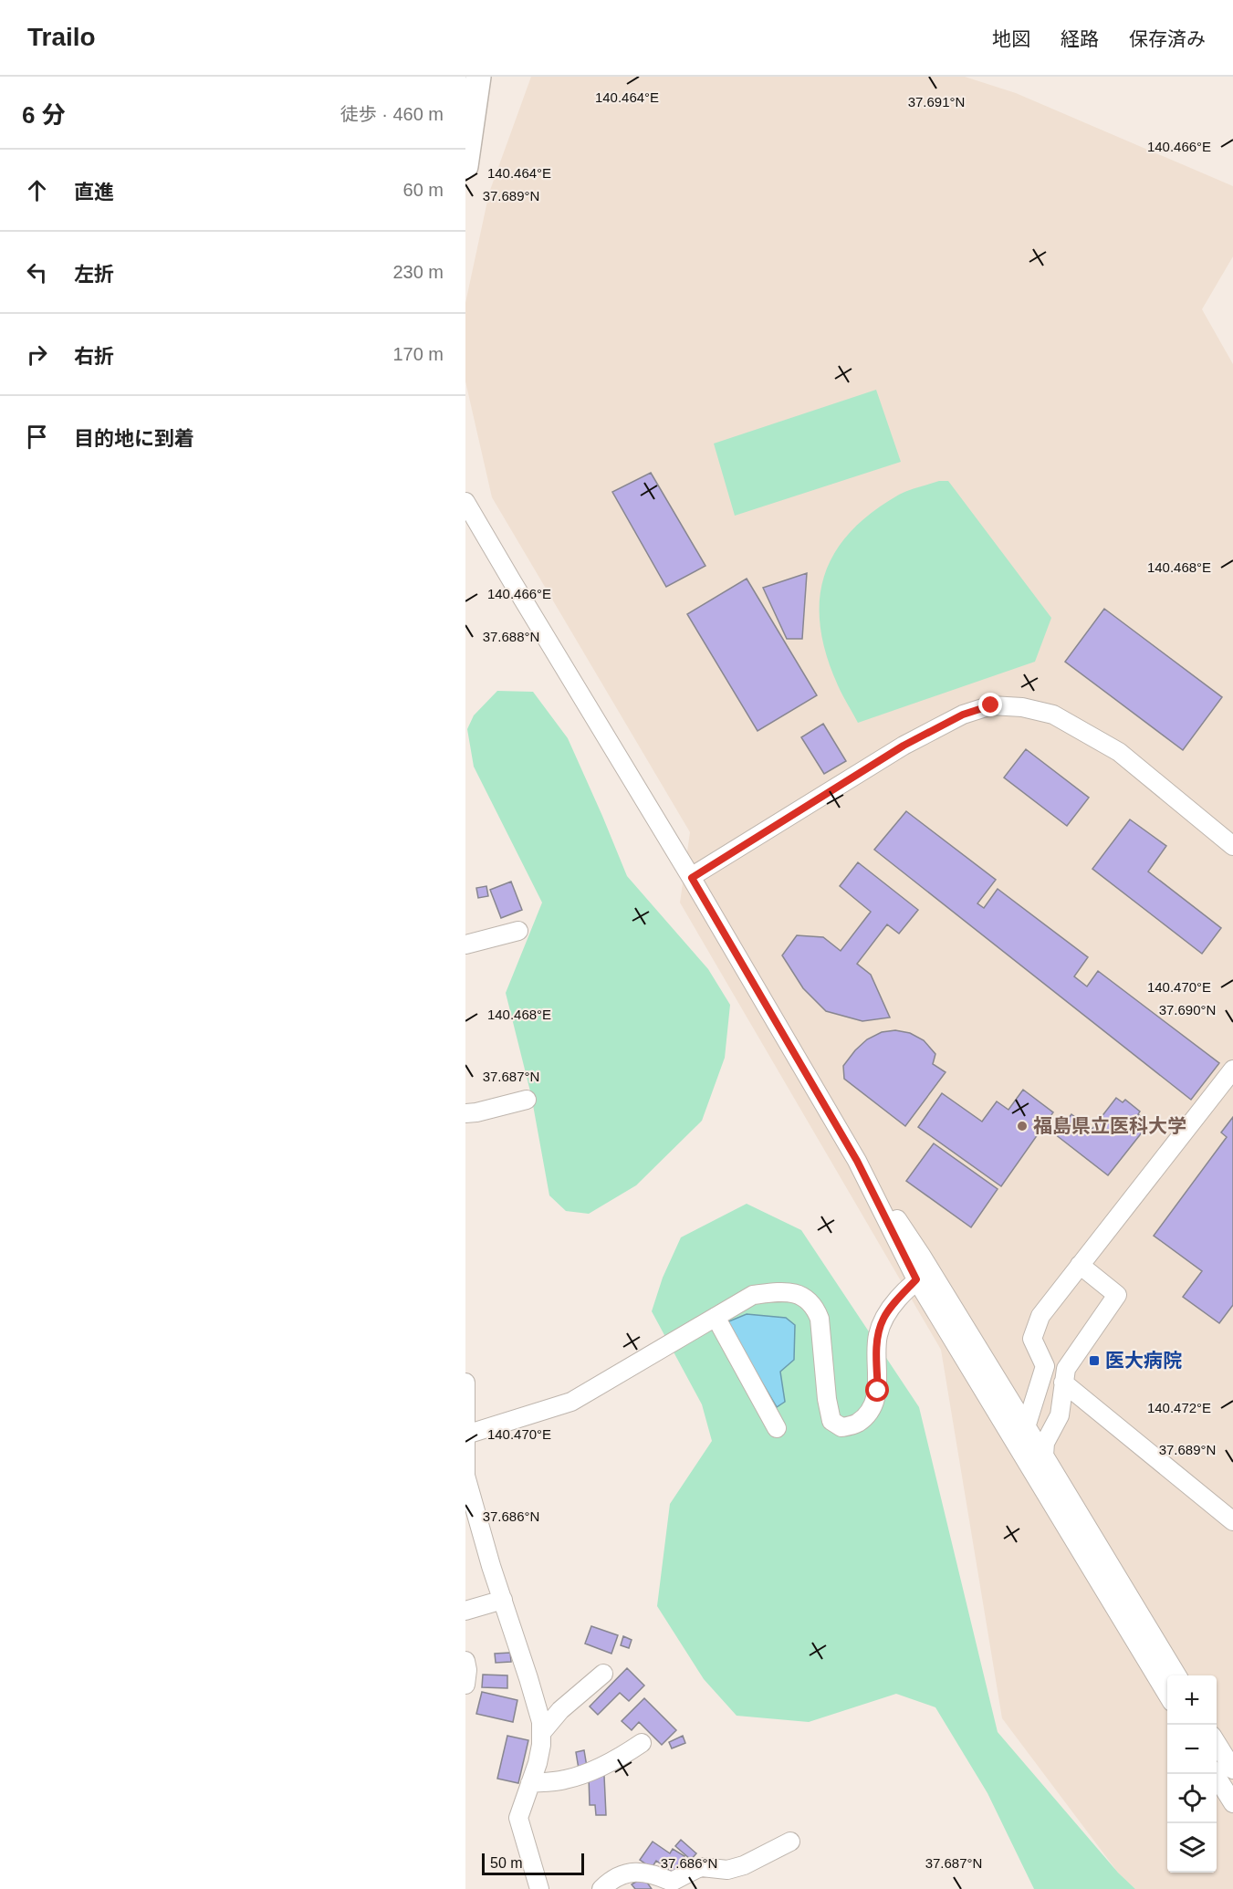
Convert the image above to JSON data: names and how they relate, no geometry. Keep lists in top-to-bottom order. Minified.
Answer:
{"places":{"other":["福島県立医科大学"],"transit":["医大病院"]},"scale_bar":"50 m","page":{"header":"Trailo","nav":["地図","経路","保存済み"],"heading":["6 分","徒歩 · 460 m"],"list":[["直進","60 m"],["左折","230 m"],["右折","170 m"],"目的地に到着"],"map_buttons":["+","−"],"scale":"50 m"},"coordinates":["140.464°E","37.691°N","140.466°E","37.689°N","140.468°E","37.688°N","140.470°E","37.690°N","37.687°N","140.472°E","37.686°N"]}
